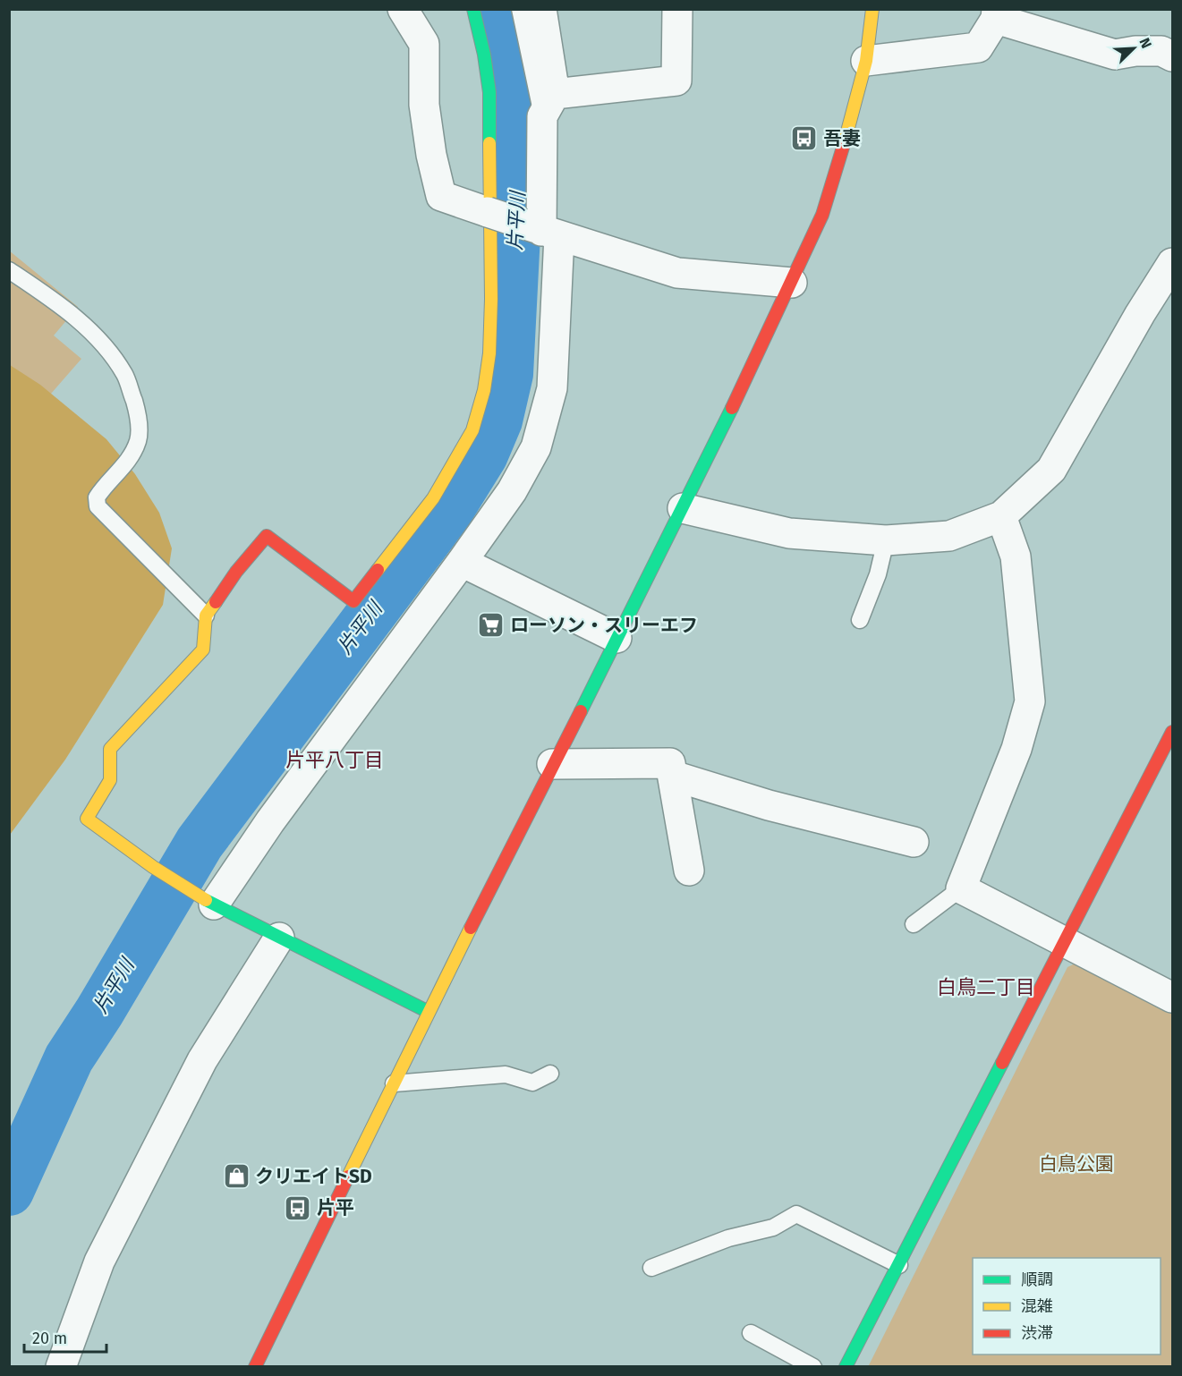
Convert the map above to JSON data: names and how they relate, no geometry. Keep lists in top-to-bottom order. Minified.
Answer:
{"districts":["片平八丁目","白鳥二丁目"],"water":["片平川"],"parks":["白鳥公園"],"places":{"bus stop":["吾妻","片平"],"supermarket":["ローソン・スリーエフ"],"shop":["クリエイトSD"]},"legend":["順調","混雑","渋滞"],"scale_bar":"20 m","north":"top right"}
